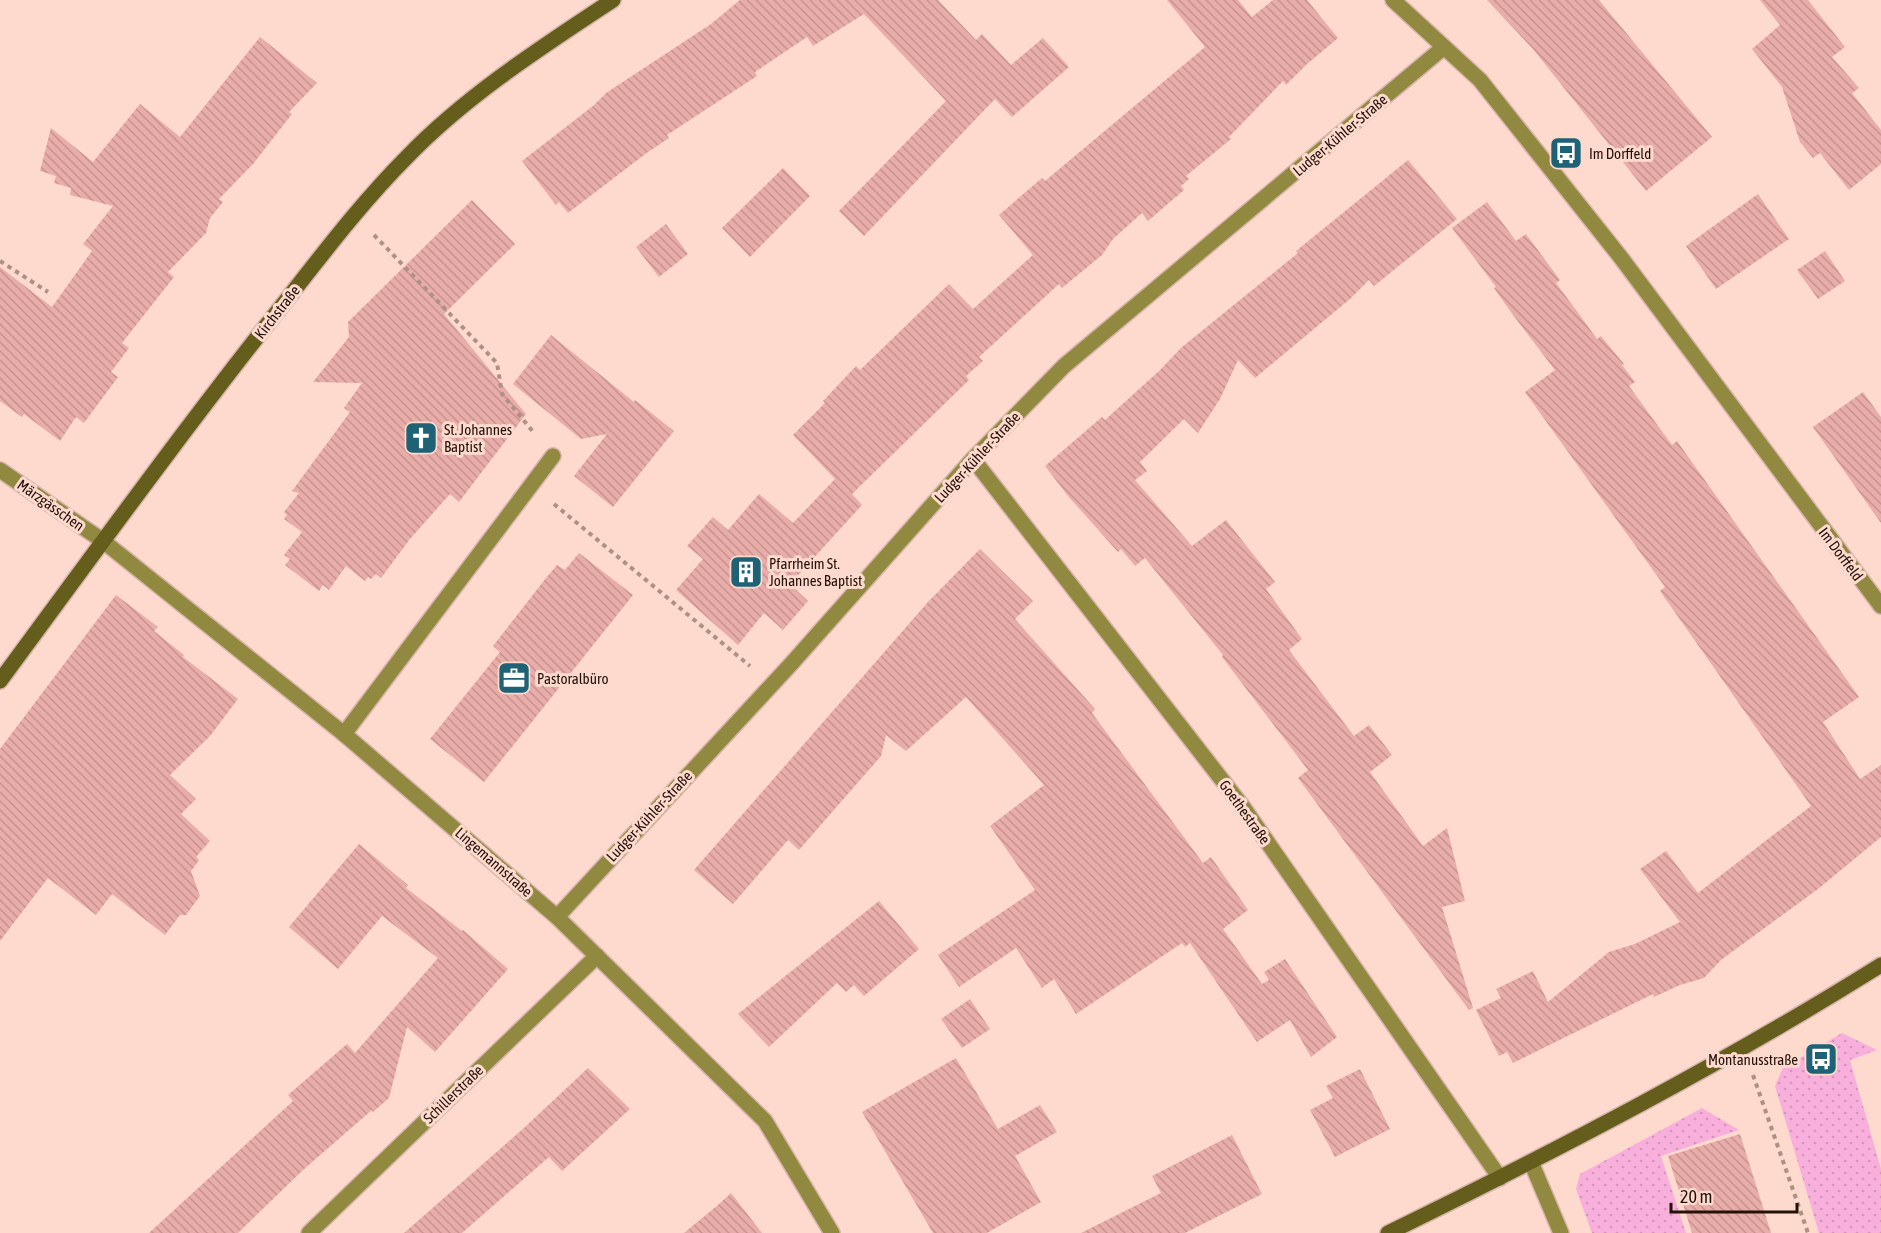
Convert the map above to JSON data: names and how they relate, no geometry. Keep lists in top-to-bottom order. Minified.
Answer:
{"streets":{"street":["Ludger-Kühler-Straße","Kirchstraße","Märzgässchen","Im Dorffeld","Goethestraße","Lingemannstraße","Schillerstraße"]},"crossings":[["Ludger-Kühler-Straße","Im Dorffeld"],["Ludger-Kühler-Straße","Goethestraße"],["Ludger-Kühler-Straße","Lingemannstraße"],["Kirchstraße","Märzgässchen"],["Kirchstraße","Lingemannstraße"],["Märzgässchen","Lingemannstraße"],["Lingemannstraße","Schillerstraße"]],"places":{"bus stop":["Im Dorffeld","Montanusstraße"],"church":["St. Johannes Baptist"],"building":["Pfarrheim St. Johannes Baptist"],"office":["Pastoralbüro"]},"scale_bar":"20 m"}
